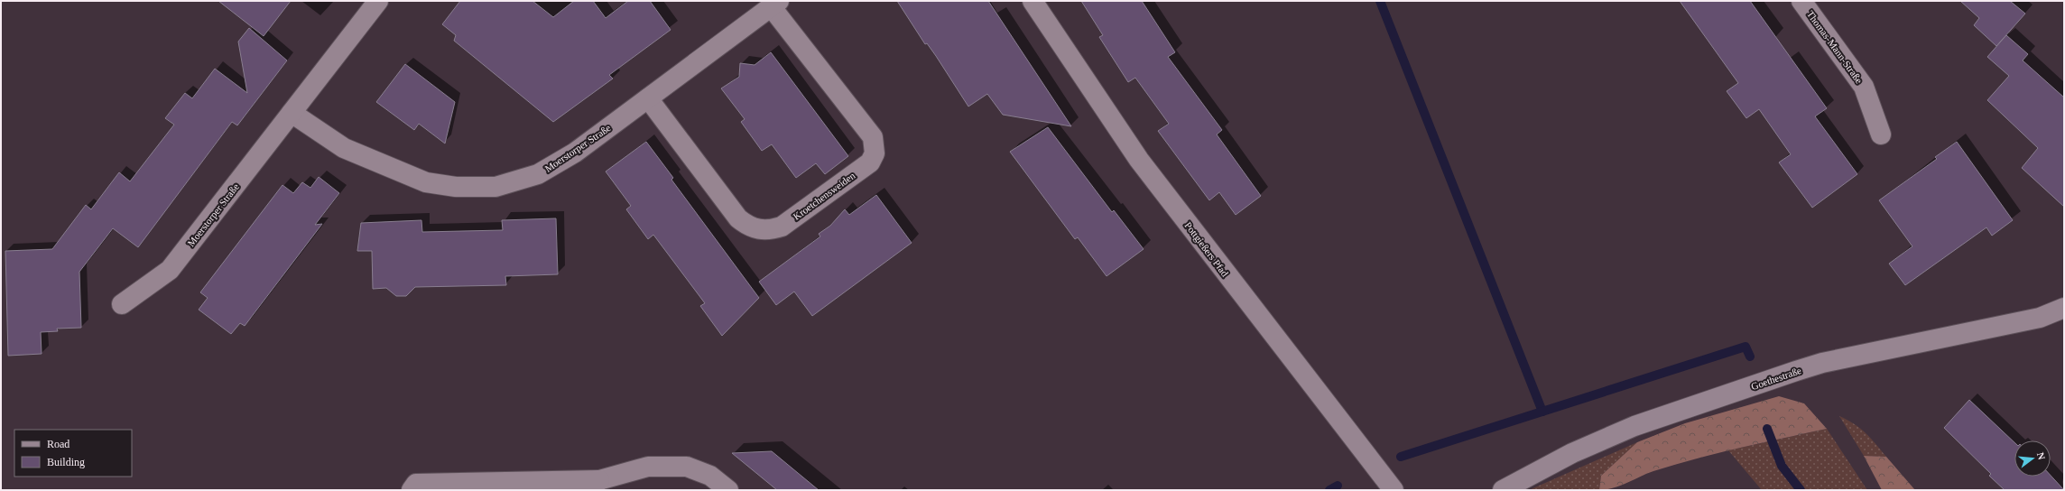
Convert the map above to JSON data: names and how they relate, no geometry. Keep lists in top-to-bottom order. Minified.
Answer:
{"streets":{"street":["Thomas-Mann-Straße","Moerstorper Straße","Kroetchensweiden","Pottgießers Pfad","Goethestraße"]},"crossings":[["Moerstorper Straße","Kroetchensweiden"]],"legend":["Road","Building"],"north":"right"}
